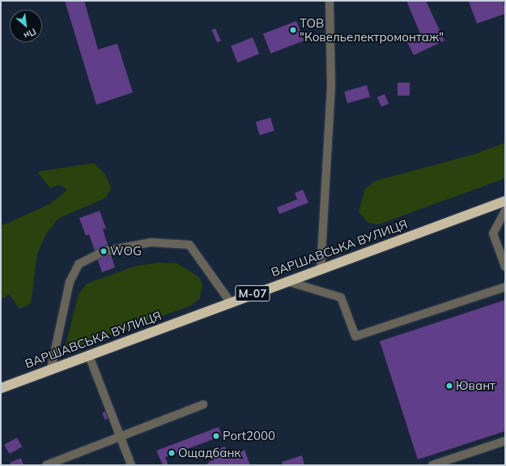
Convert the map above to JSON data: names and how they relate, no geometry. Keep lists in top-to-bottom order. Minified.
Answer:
{"streets":{"highway":["ВАРШАВСЬКА ВУЛИЦЯ","М-07"]},"places":["ТОВ \"Ковельелектромонтаж\"","WOG","Ювант","Port2000","Ощадбанк"],"north":"bottom right"}
